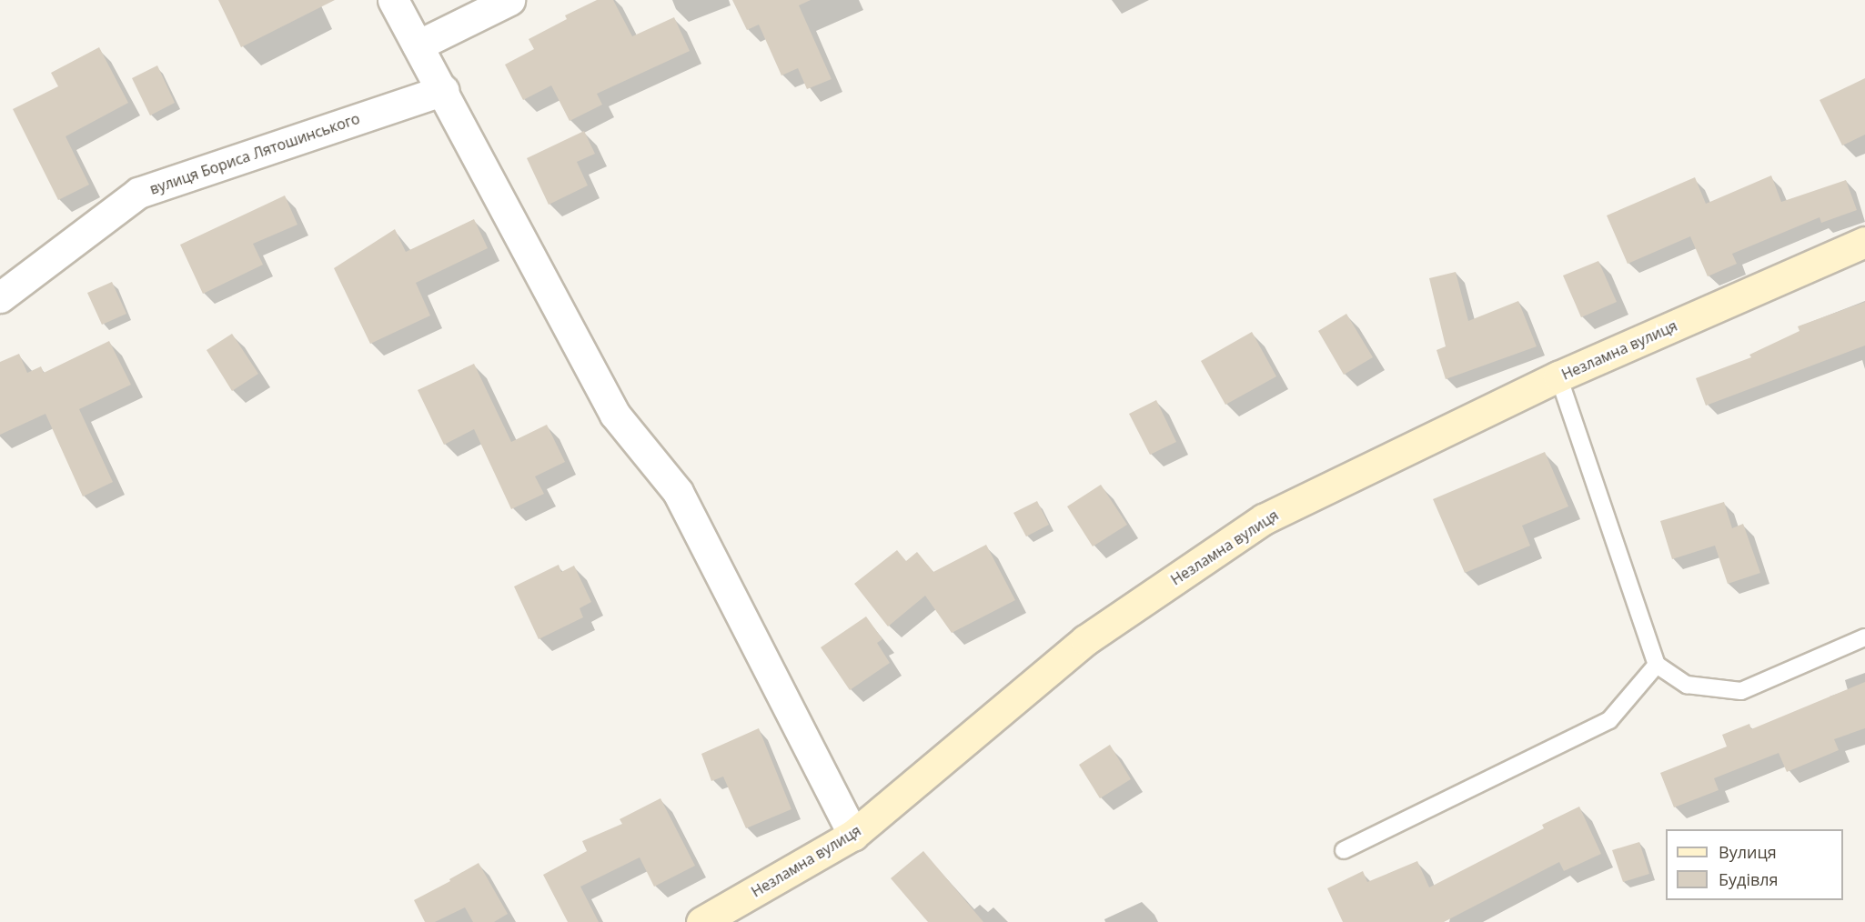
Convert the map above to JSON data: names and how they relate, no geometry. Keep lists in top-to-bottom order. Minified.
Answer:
{"streets":{"street":["вулиця Бориса Лятошинського","Незламна вулиця"]},"legend":["Вулиця","Будівля"]}
